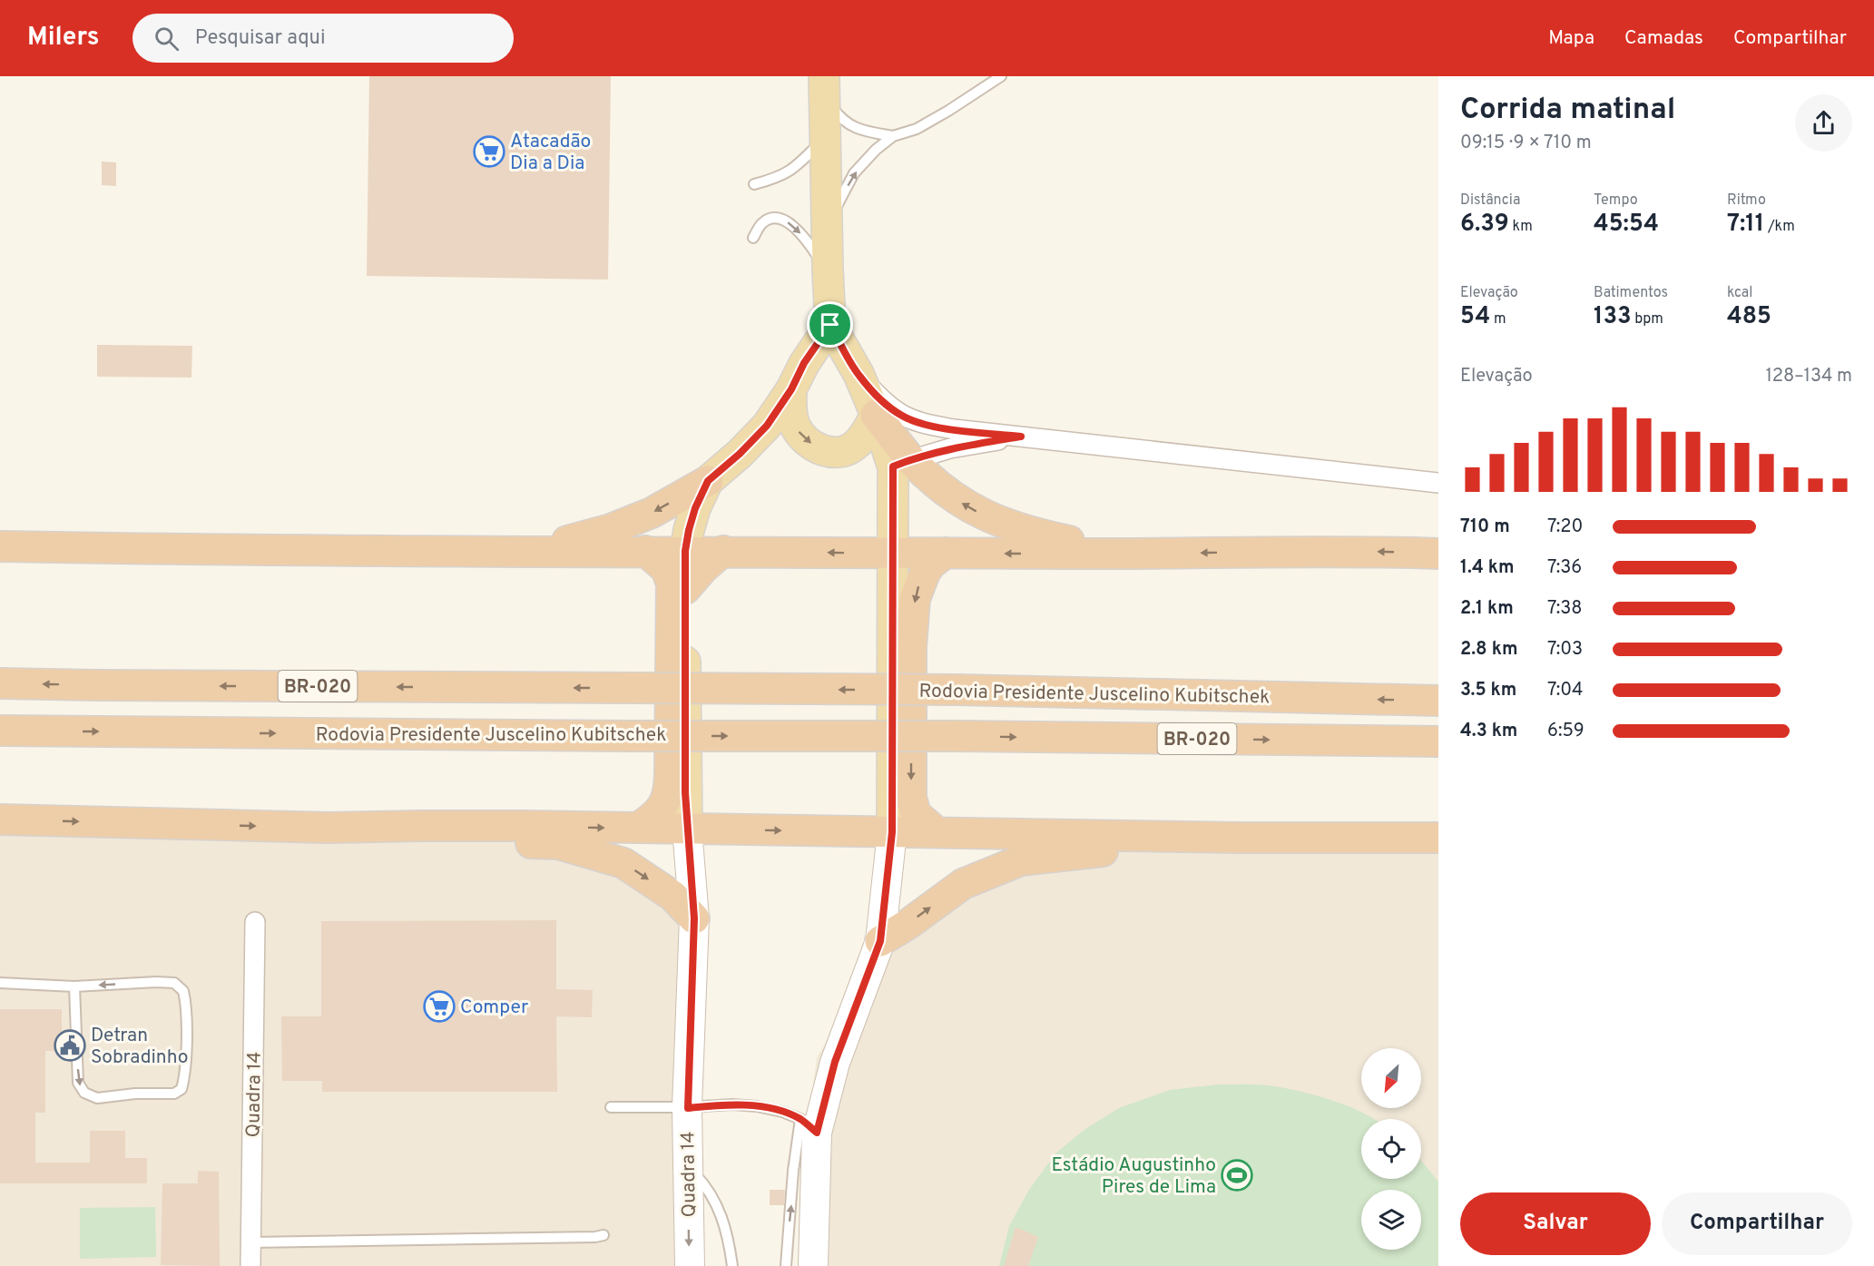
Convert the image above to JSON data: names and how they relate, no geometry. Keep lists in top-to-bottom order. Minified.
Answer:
{"streets":{"highway":["BR-020","Rodovia Presidente Juscelino Kubitschek"],"main road":["Quadra 14"]},"places":{"supermarket":["Atacadão Dia a Dia","Comper"],"public building":["Detran Sobradinho"],"sports":["Estádio Augustinho Pires de Lima"]},"north":"bottom left","page":{"header":"Milers","search":"Pesquisar aqui","nav":["Mapa","Camadas","Compartilhar"],"heading":["Corrida matinal","09:15 · 9 × 710 m"],"stats":[["Distância","6.39 km"],["Tempo","45:54"],["Ritmo","7:11 /km"],["Elevação","54 m"],["Batimentos","133 bpm"],["kcal","485"]],"chart":["Elevação","128–134 m"],"list":[{"name":"710 m","note":"7:20"},{"name":"1.4 km","note":"7:36"},{"name":"2.1 km","note":"7:38"},{"name":"2.8 km","note":"7:03"},{"name":"3.5 km","note":"7:04"},{"name":"4.3 km","note":"6:59"}],"buttons":["Salvar","Compartilhar"]}}
